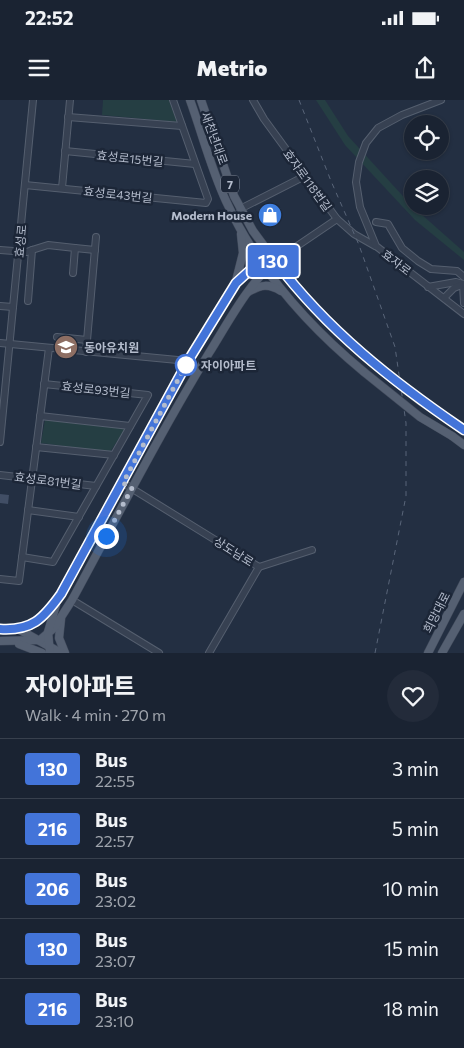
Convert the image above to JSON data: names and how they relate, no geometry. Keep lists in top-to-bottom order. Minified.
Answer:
{"streets":{"main road":["새천년대로","7","희망대로"],"street":["효성로15번길","효자로118번길","효성로43번길","효성로","효자로","효성로93번길","효성로81번길","상도남로"]},"crossings":[["효성로15번길","효성로43번길"],["효자로118번길","효자로"],["효성로43번길","효성로"],["효성로93번길","효성로81번길"]],"places":{"shop":["Modern House"],"school or university":["동아유치원"],"other":["자이아파트"]},"lines":["bus line 130"],"page":{"status":"22:52","header":"Metrio","on_map":"130","heading":["자이아파트","Walk · 4 min · 270 m"],"list":[{"mark":"130","name":"Bus","note":"22:55","value":"3 min"},{"mark":"216","name":"Bus","note":"22:57","value":"5 min"},{"mark":"206","name":"Bus","note":"23:02","value":"10 min"},{"mark":"130","name":"Bus","note":"23:07","value":"15 min"},{"mark":"216","name":"Bus","note":"23:10","value":"18 min"}]}}
